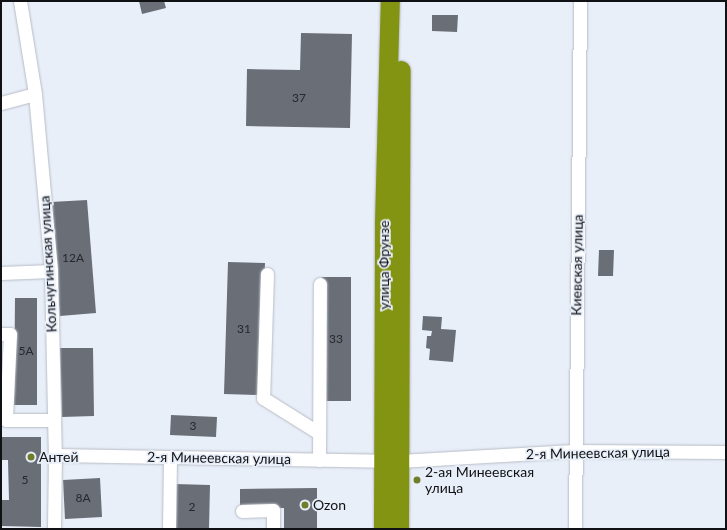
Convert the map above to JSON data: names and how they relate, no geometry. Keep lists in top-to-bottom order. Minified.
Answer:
{"streets":{"highway":["улица Фрунзе"],"street":["Кольчугинская улица","Киевская улица","2-я Минеевская улица"]},"crossings":[["Кольчугинская улица","2-я Минеевская улица"],["улица Фрунзе","2-я Минеевская улица"],["Киевская улица","2-я Минеевская улица"]],"places":["Антей","2-ая Минеевская улица","Ozon"],"house_numbers":["37","12А","31","33","5А","3","5","8А","2"]}
